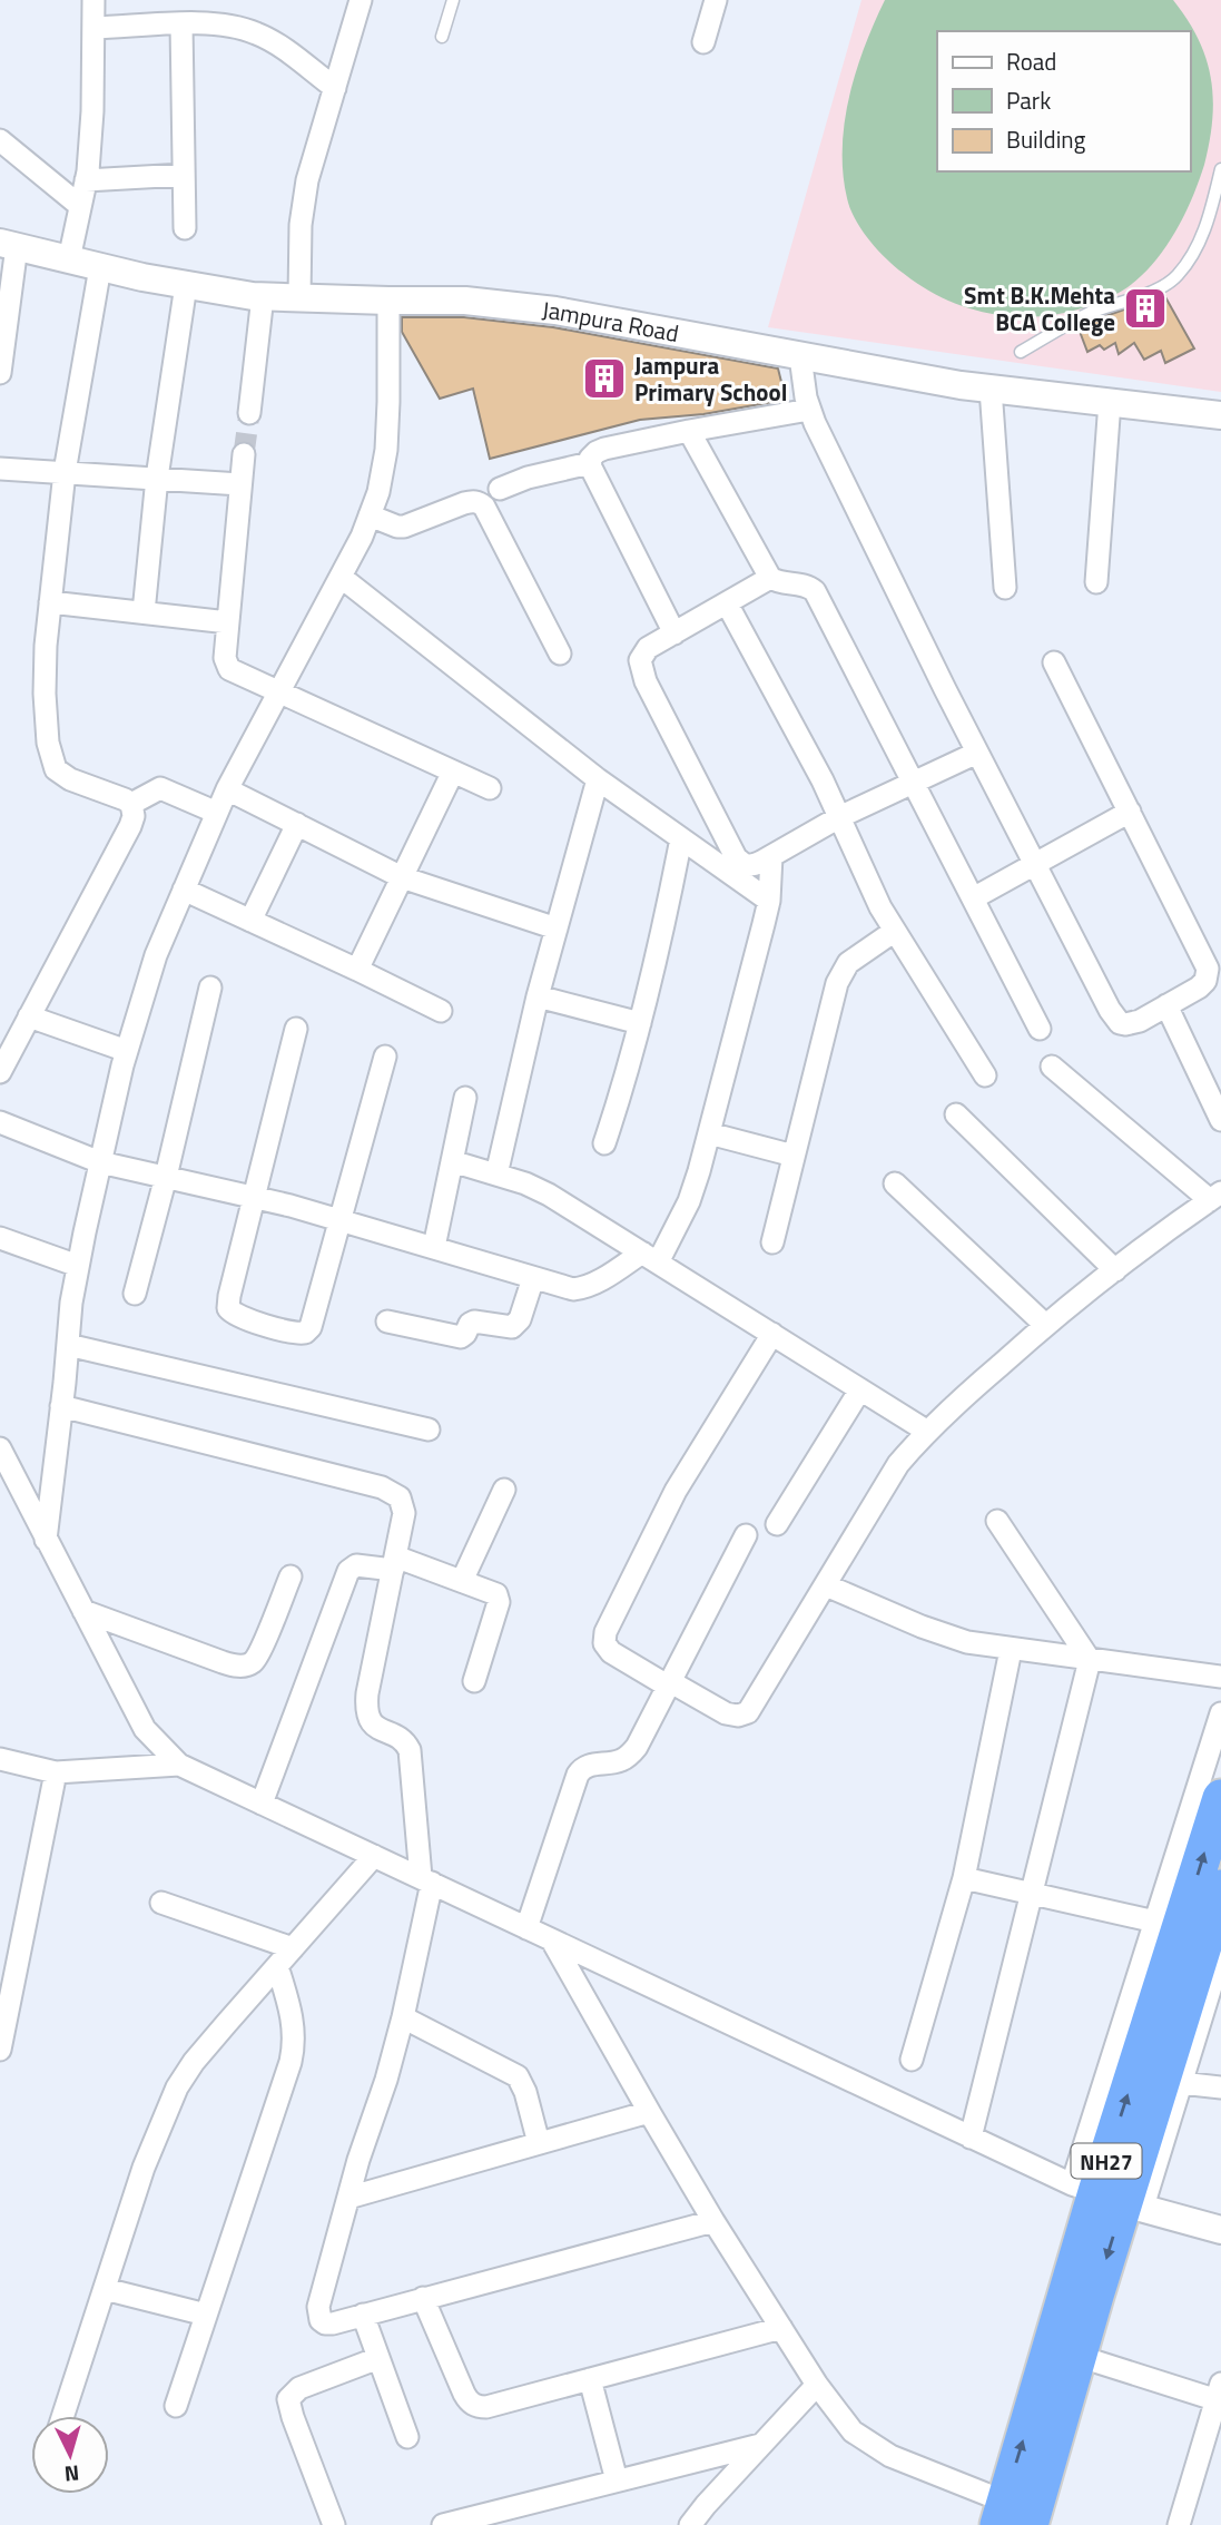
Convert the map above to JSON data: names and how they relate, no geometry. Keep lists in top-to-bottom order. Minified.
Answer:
{"streets":{"highway":["NH27"],"street":["Jampura Road"]},"places":{"building":["Smt B.K.Mehta BCA College","Jampura Primary School"]},"legend":["Road","Park","Building"],"north":"bottom"}
